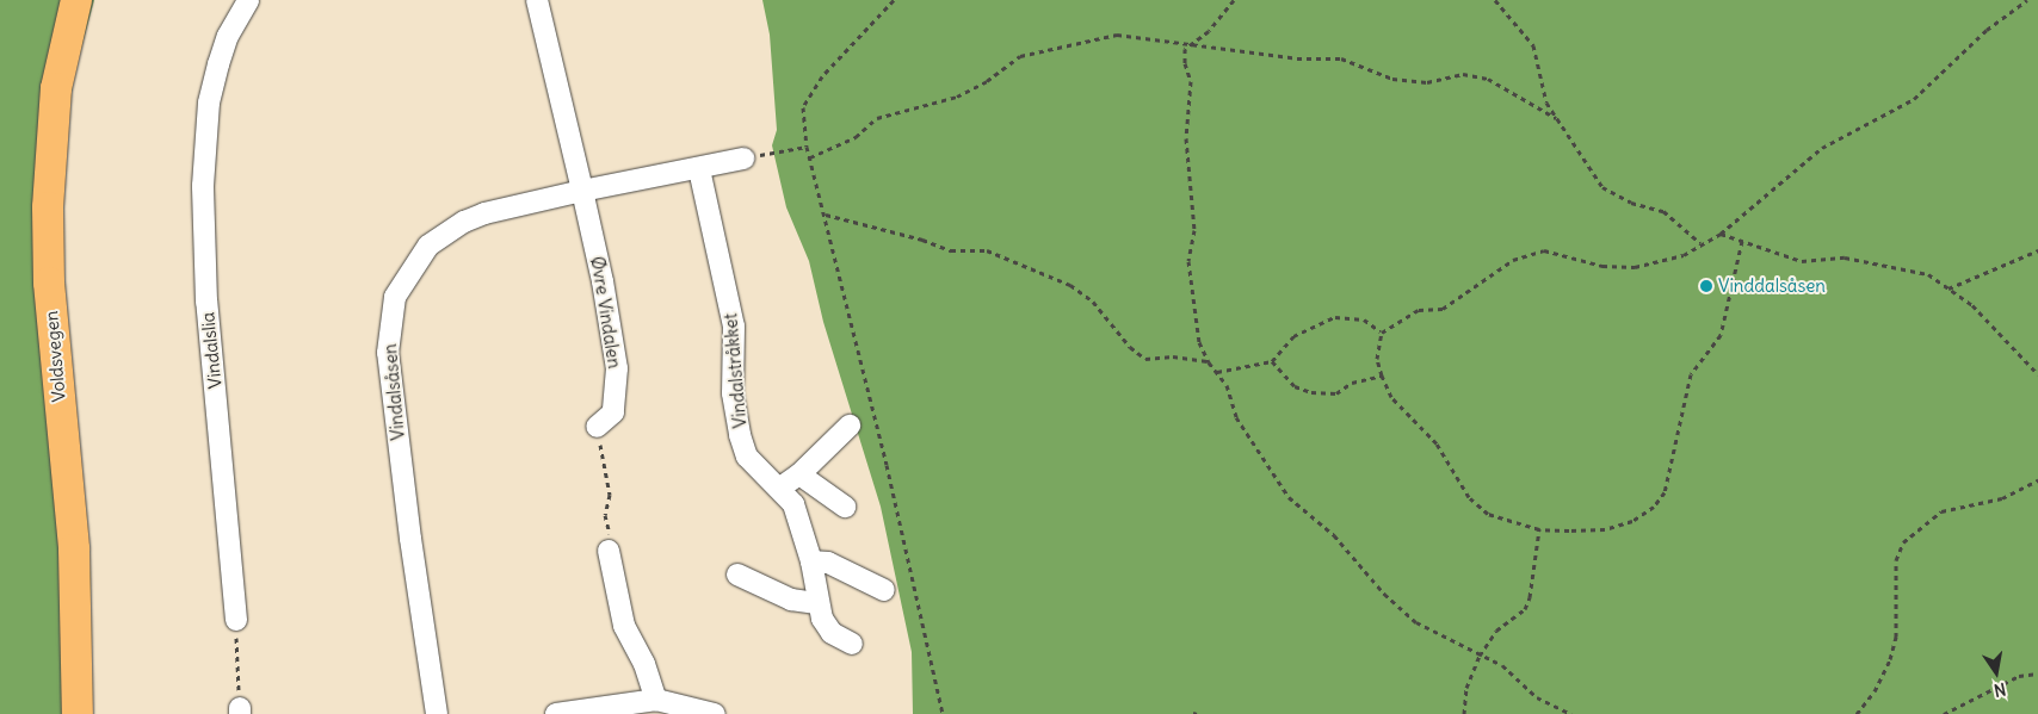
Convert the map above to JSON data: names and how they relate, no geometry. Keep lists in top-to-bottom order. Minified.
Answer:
{"streets":{"highway":["Voldsvegen"],"street":["Øvre Vindalen","Vindalslia","Vindalstråkket","Vindalsåsen"]},"crossings":[["Øvre Vindalen","Vindalsåsen"],["Vindalstråkket","Vindalsåsen"]],"places":["Vinddalsåsen"],"north":"bottom"}
